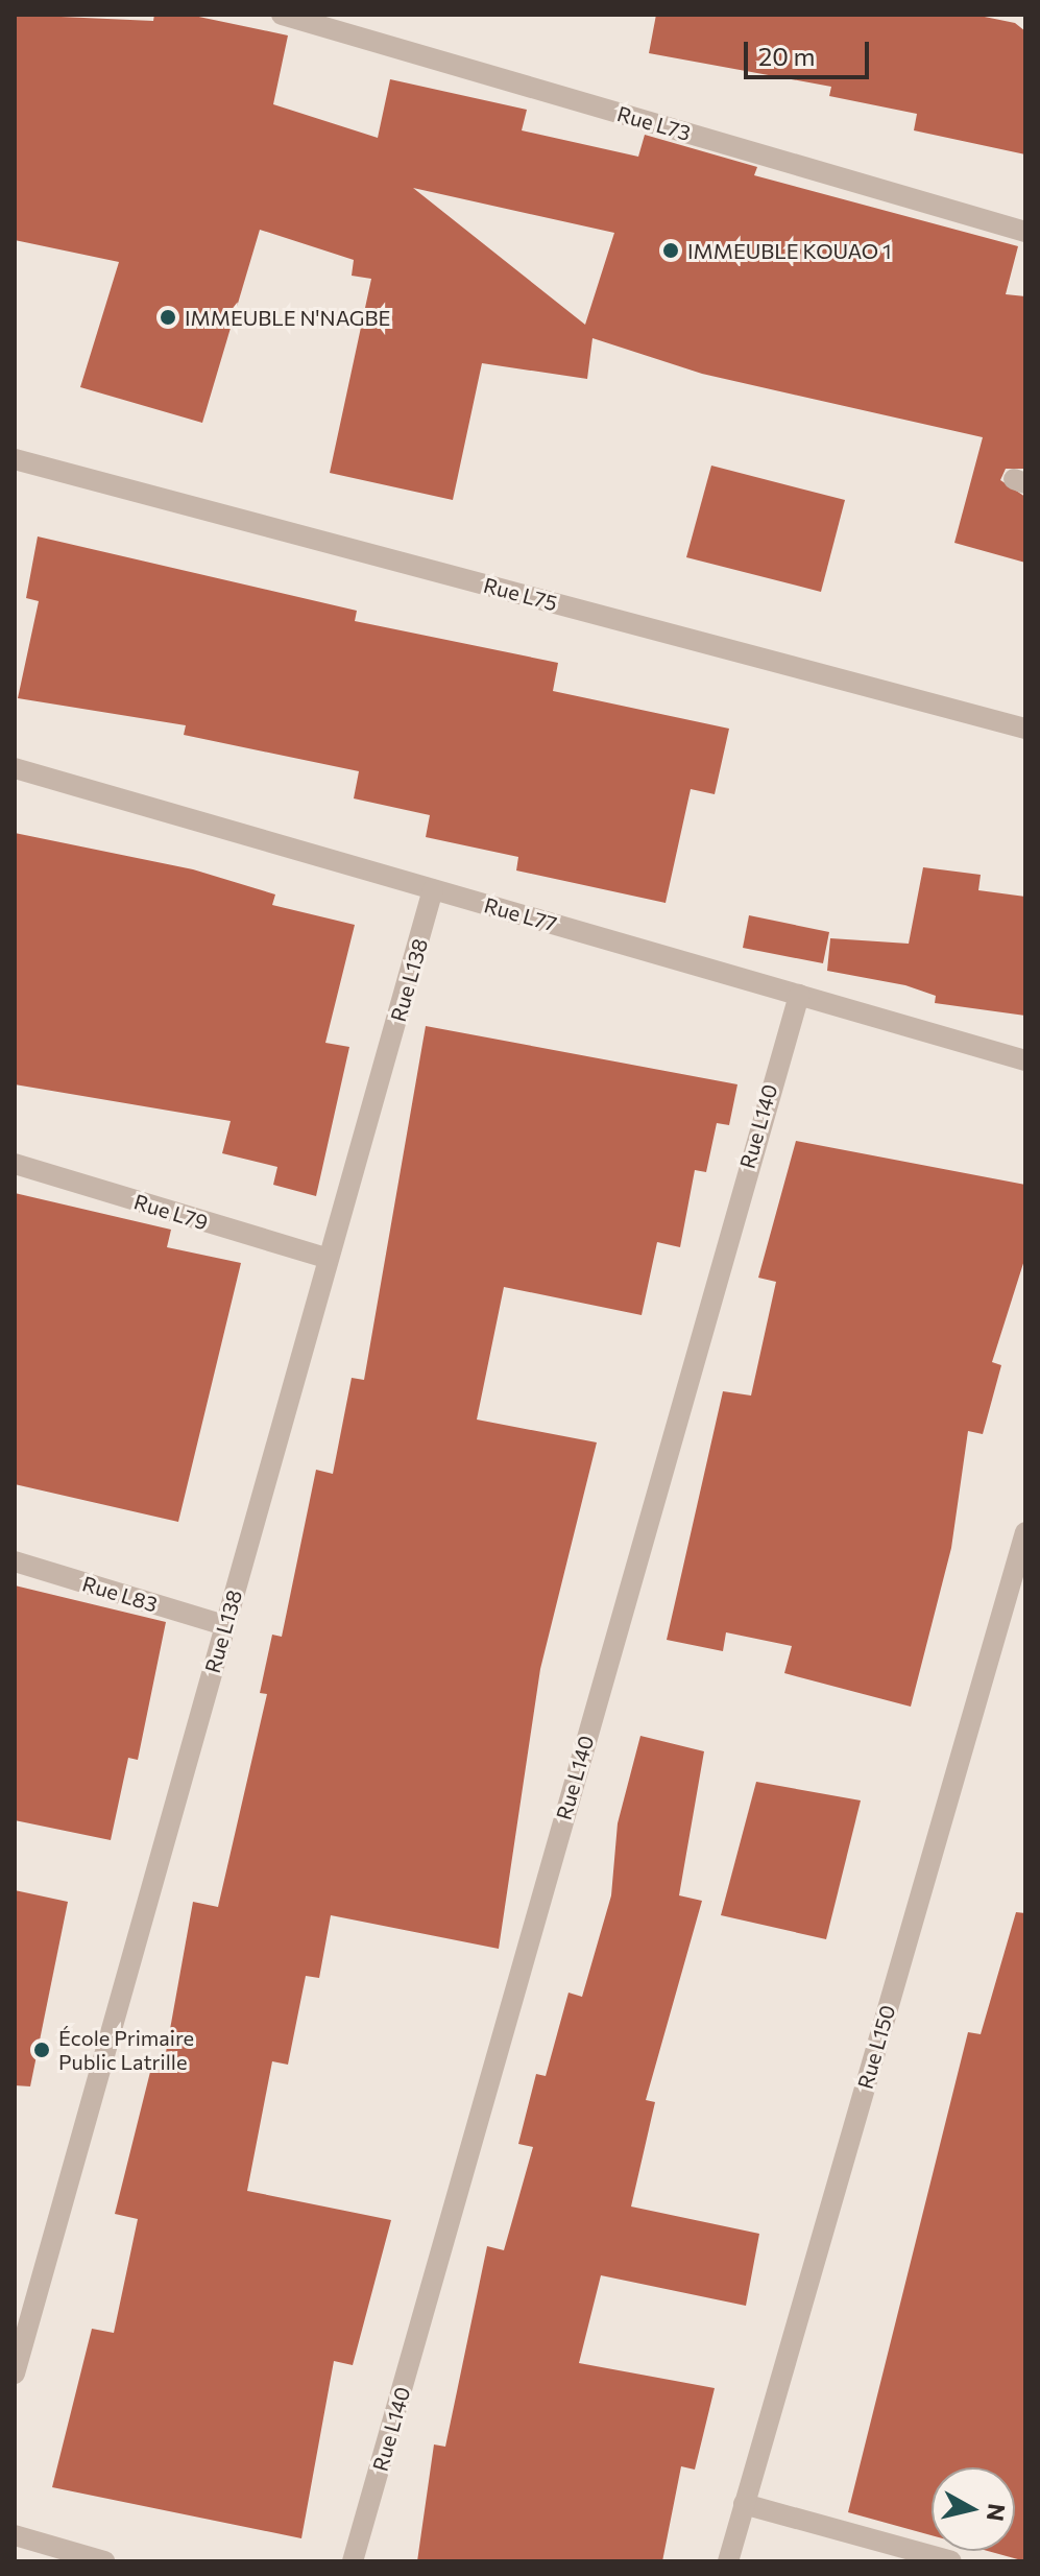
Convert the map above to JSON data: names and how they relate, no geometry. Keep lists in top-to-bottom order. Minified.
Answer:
{"streets":{"street":["Rue L73","Rue L75","Rue L77","Rue L138","Rue L140","Rue L79","Rue L83","Rue L150"]},"crossings":[["Rue L77","Rue L138"],["Rue L77","Rue L140"],["Rue L138","Rue L79"],["Rue L138","Rue L83"]],"places":["IMMEUBLE KOUAO 1","IMMEUBLE N'NAGBE","École Primaire Public Latrille"],"scale_bar":"20 m","north":"right"}
